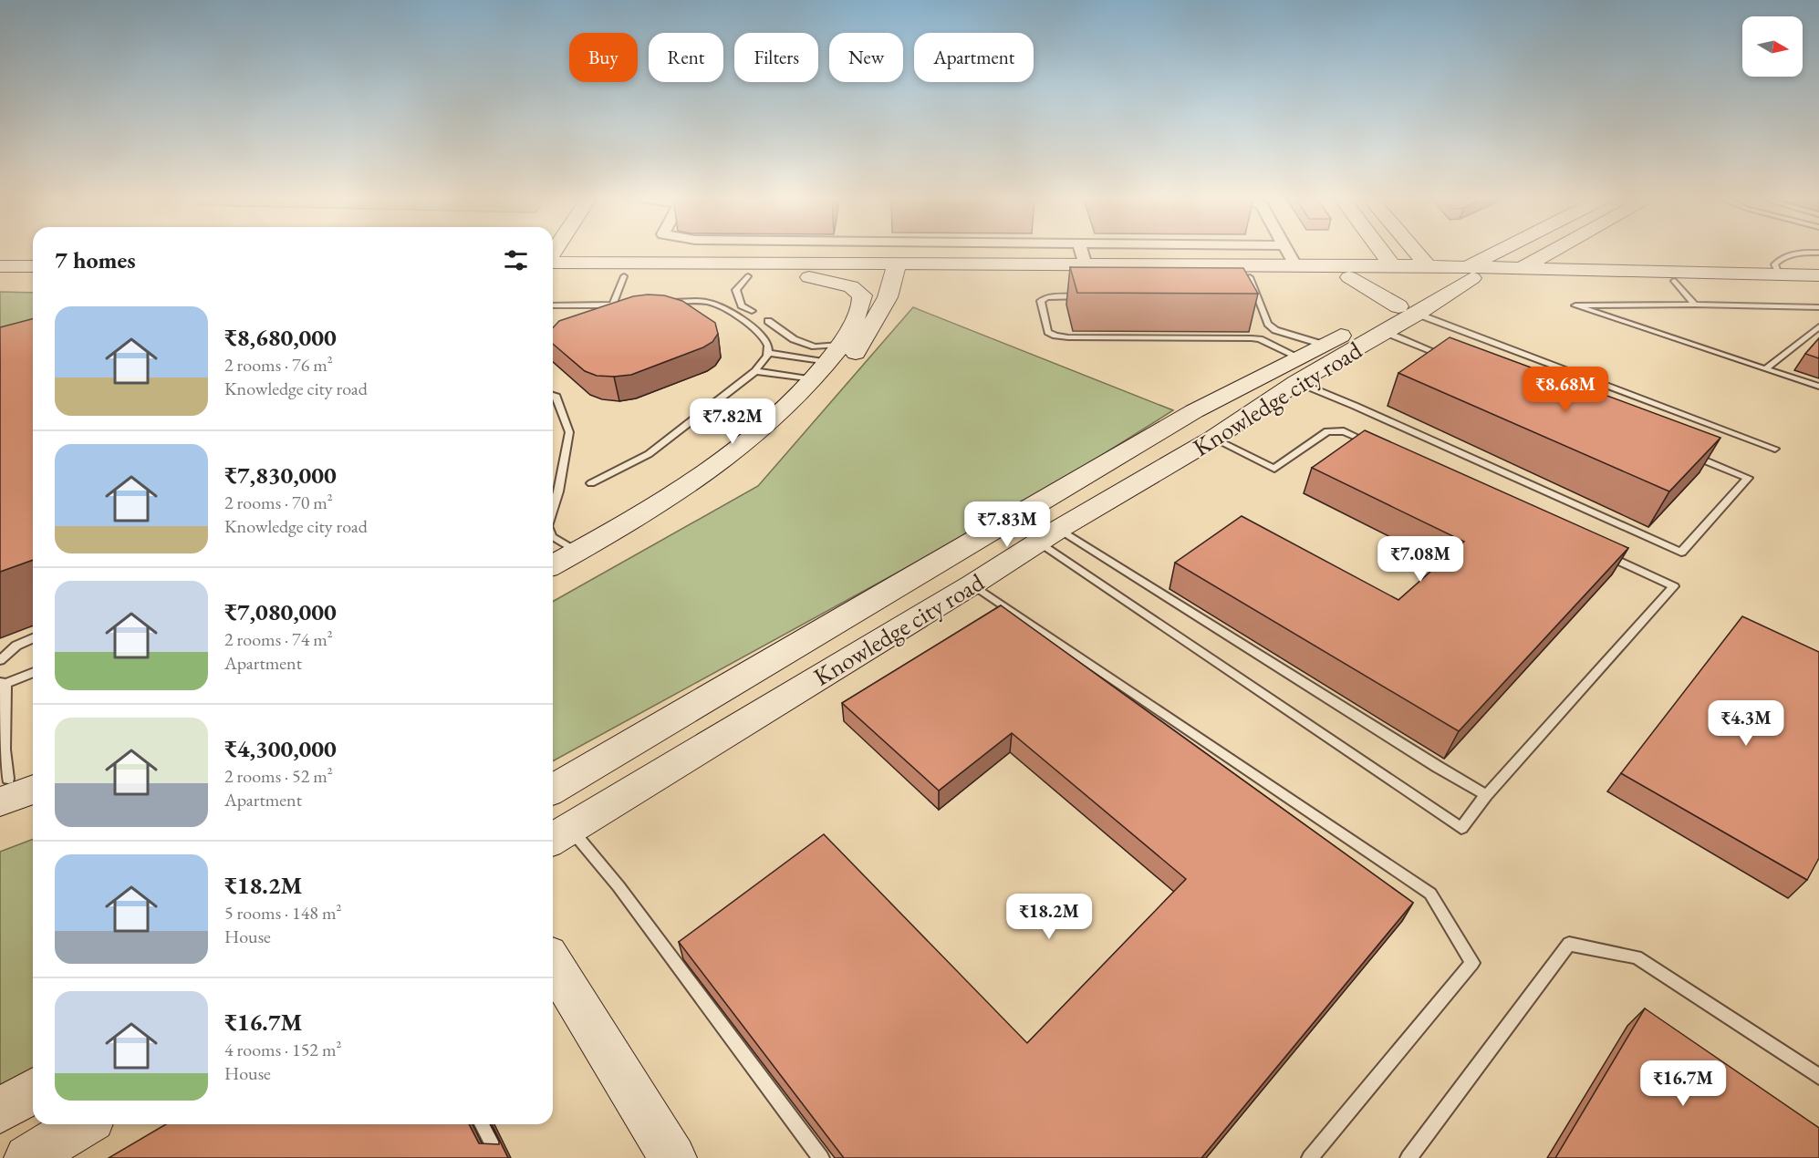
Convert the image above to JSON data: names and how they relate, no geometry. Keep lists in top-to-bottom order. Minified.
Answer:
{"streets":{"street":["Knowledge city road"]},"north":"right","page":{"chip":["Buy","Rent","Filters","New","Apartment"],"heading":"7 homes","list":[{"name":"₹8,680,000","note":"2 rooms · 76 m² · Knowledge city road"},{"name":"₹7,830,000","note":"2 rooms · 70 m² · Knowledge city road"},{"name":"₹7,080,000","note":"2 rooms · 74 m² · Apartment"},{"name":"₹4,300,000","note":"2 rooms · 52 m² · Apartment"},{"name":"₹18.2M","note":"5 rooms · 148 m² · House"},{"name":"₹16.7M","note":"4 rooms · 152 m² · House"}],"price":["₹8.68M","₹7.82M","₹7.83M","₹7.08M","₹4.3M","₹18.2M","₹16.7M"]}}
